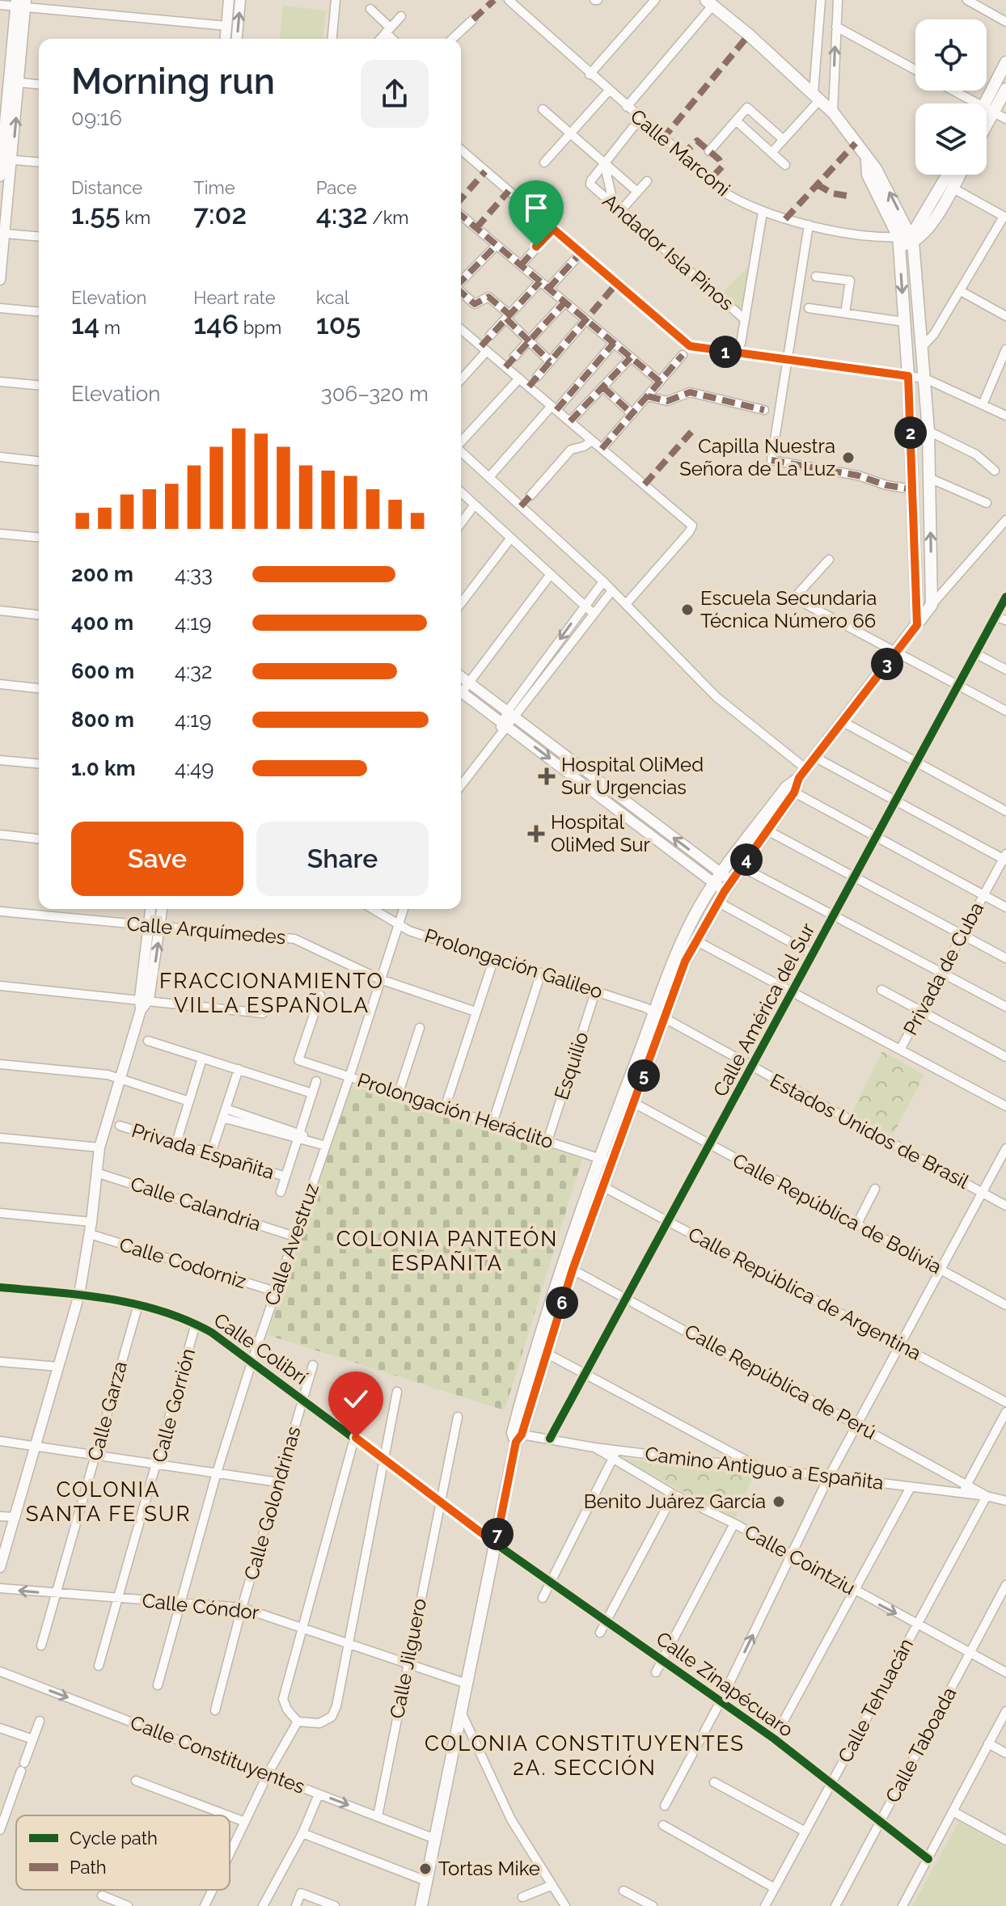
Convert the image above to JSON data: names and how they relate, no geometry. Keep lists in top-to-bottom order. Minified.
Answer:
{"streets":{"street":["Calle Marconi","Andador Isla Pinos","Calle Arquímedes","Prolongación Galileo","Privada de Cuba","Calle América del Sur","Esquilio","Prolongación Heráclito","Estados Unidos de Brasil","Privada Españita","Calle Calandria","Calle República de Bolivia","Calle Avestruz","Calle Codorniz","Calle República de Argentina","Calle Colibrí","Calle República de Perú","Calle Gorrión","Calle Garza","Camino Antiguo a Españita","Calle Golondrinas","Calle Cointziu","Calle Cóndor","Calle Jilguero","Calle Zinapécuaro","Calle Tehuacán","Calle Taboada","Calle Constituyentes"]},"crossings":[["Calle Arquímedes","Calle Avestruz"],["Prolongación Galileo","Esquilio"],["Prolongación Galileo","Estados Unidos de Brasil"],["Prolongación Galileo","Calle Avestruz"],["Calle América del Sur","Estados Unidos de Brasil"],["Calle América del Sur","Calle República de Bolivia"],["Calle América del Sur","Calle República de Argentina"],["Calle América del Sur","Calle República de Perú"],["Calle América del Sur","Camino Antiguo a Españita"],["Esquilio","Prolongación Heráclito"],["Prolongación Heráclito","Calle Avestruz"],["Calle Calandria","Calle Avestruz"],["Calle Avestruz","Calle Codorniz"],["Calle Avestruz","Calle Colibrí"],["Calle Avestruz","Calle Cóndor"],["Calle Colibrí","Calle Gorrión"],["Calle Colibrí","Calle Garza"],["Calle Colibrí","Calle Golondrinas"],["Calle Colibrí","Calle Jilguero"],["Calle Colibrí","Calle Zinapécuaro"],["Calle República de Perú","Camino Antiguo a Españita"],["Calle Gorrión","Calle Cóndor"],["Calle Garza","Calle Cóndor"],["Camino Antiguo a Españita","Calle Cointziu"],["Camino Antiguo a Españita","Calle Tehuacán"],["Calle Golondrinas","Calle Cóndor"],["Calle Cointziu","Calle Tehuacán"],["Calle Cointziu","Calle Taboada"],["Calle Cóndor","Calle Jilguero"],["Calle Jilguero","Calle Constituyentes"],["Calle Zinapécuaro","Calle Tehuacán"],["Calle Zinapécuaro","Calle Taboada"]],"districts":["FRACCIONAMIENTO VILLA ESPAÑOLA","COLONIA PANTEÓN ESPAÑITA","COLONIA SANTA FE SUR","COLONIA CONSTITUYENTES 2A. SECCIÓN"],"places":{"other":["Capilla Nuestra Señora de La Luz","Escuela Secundaria Técnica Número 66","Benito Juárez García","Tortas Mike"],"health":["Hospital OliMed Sur Urgencias","Hospital OliMed Sur"]},"legend":["Cycle path","Path"],"page":{"heading":["Morning run","09:16"],"stats":[["Distance","1.55 km"],["Time","7:02"],["Pace","4:32 /km"],["Elevation","14 m"],["Heart rate","146 bpm"],["kcal","105"]],"pins":["1","2","3","4","5","6","7"],"chart":["Elevation","306–320 m"],"list":[{"name":"200 m","note":"4:33"},{"name":"400 m","note":"4:19"},{"name":"600 m","note":"4:32"},{"name":"800 m","note":"4:19"},{"name":"1.0 km","note":"4:49"}],"buttons":["Save","Share"]}}
